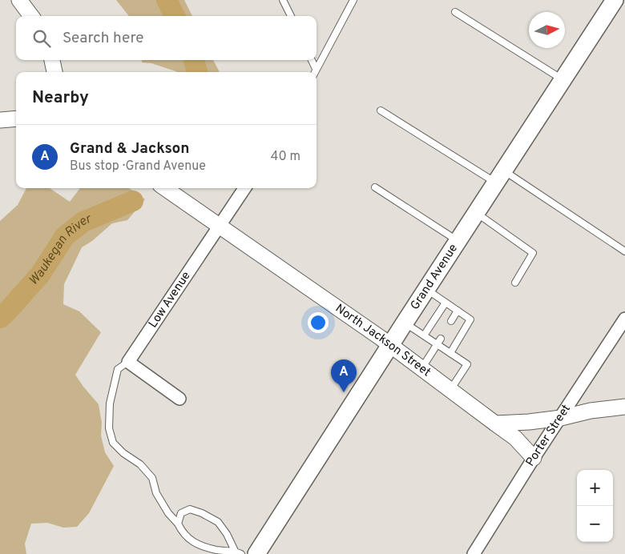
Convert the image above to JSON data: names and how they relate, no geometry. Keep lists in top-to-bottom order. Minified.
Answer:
{"streets":{"main road":["Grand Avenue"],"street":["Low Avenue","North Jackson Street","Porter Street"]},"crossings":[["Grand Avenue","North Jackson Street"],["Low Avenue","North Jackson Street"],["North Jackson Street","Porter Street"]],"water":["Waukegan River"],"north":"right","page":{"search":"Search here","heading":"Nearby","list":[{"mark":"A","name":"Grand & Jackson","note":"Bus stop · Grand Avenue","value":"40 m"}],"pins":"A","map_buttons":["+","−"]}}
